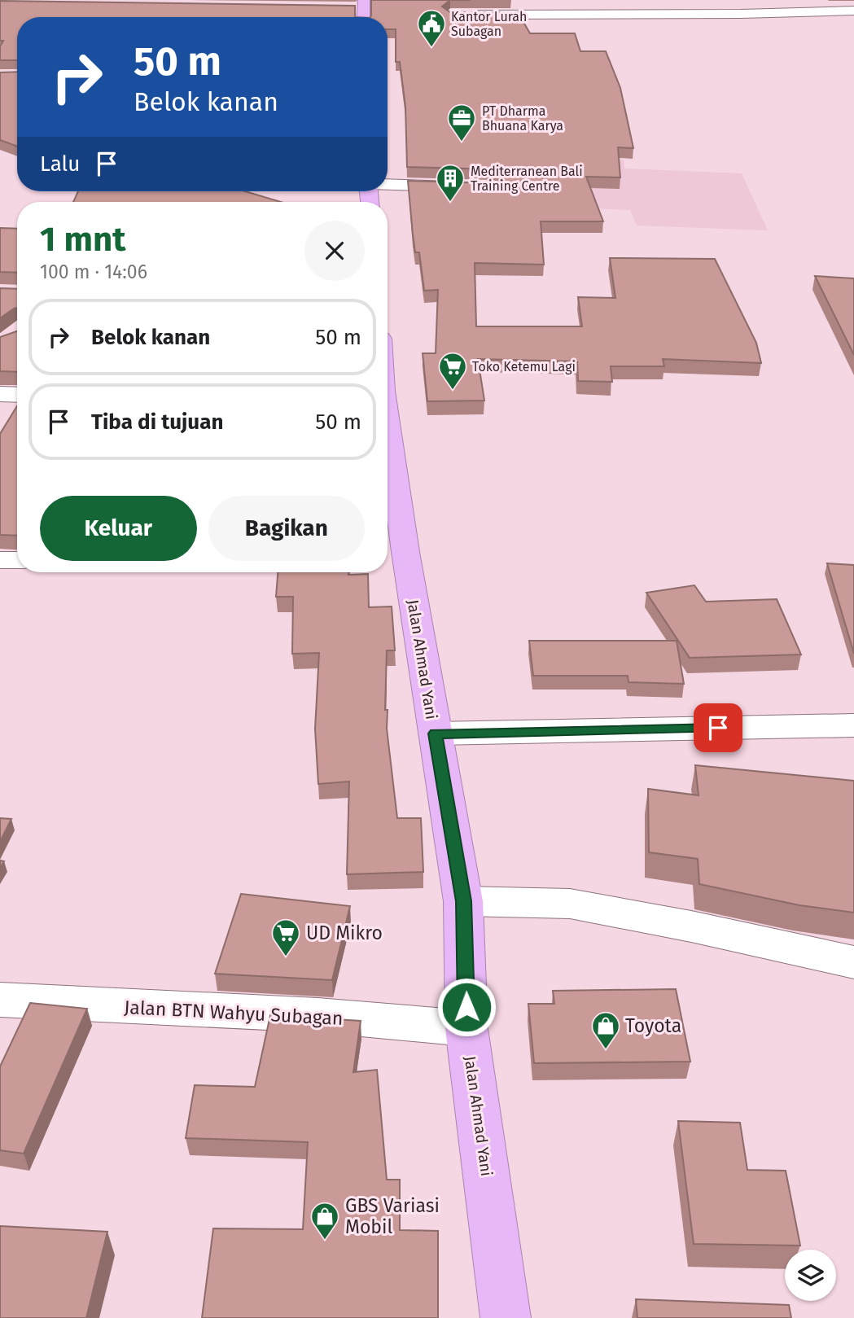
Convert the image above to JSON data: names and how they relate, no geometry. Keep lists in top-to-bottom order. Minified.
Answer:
{"streets":{"highway":["Jalan Ahmad Yani"],"street":["Jalan BTN Wahyu Subagan"]},"crossings":[["Jalan Ahmad Yani","Jalan BTN Wahyu Subagan"]],"places":{"public building":["Kantor Lurah Subagan"],"office":["PT Dharma Bhuana Karya"],"building":["Mediterranean Bali Training Centre"],"supermarket":["Toko Ketemu Lagi","UD Mikro"],"shop":["Toyota","GBS Variasi Mobil"]},"page":{"turn":["50 m","Belok kanan"],"then":"Lalu","heading":["1 mnt","100 m · 14:06"],"list":[{"name":"Belok kanan","value":"50 m"},{"name":"Tiba di tujuan","value":"50 m"}],"buttons":["Keluar","Bagikan"]}}
